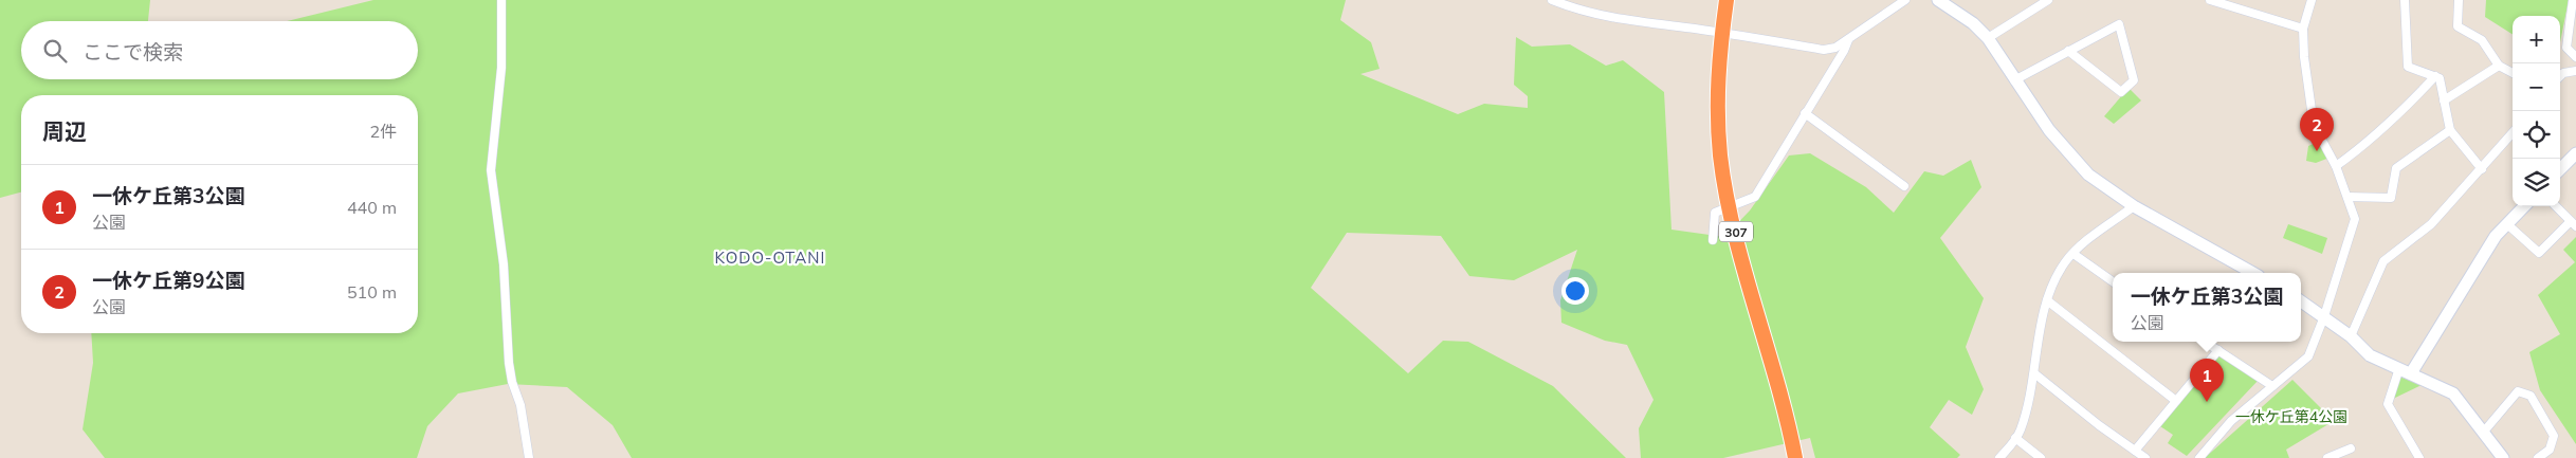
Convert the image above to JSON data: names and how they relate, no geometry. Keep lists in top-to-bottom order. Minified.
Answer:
{"streets":{"highway":["307"]},"districts":["KODO-OTANI"],"parks":["一休ケ丘第4公園"],"page":{"map_buttons":["+","−"],"search":"ここで検索","heading":["周辺","2件"],"pins":["2","1"],"list":[{"mark":"1","name":"一休ケ丘第3公園","note":"公園","value":"440 m"},{"mark":"2","name":"一休ケ丘第9公園","note":"公園","value":"510 m"}],"popup":["一休ケ丘第3公園","公園"]}}
